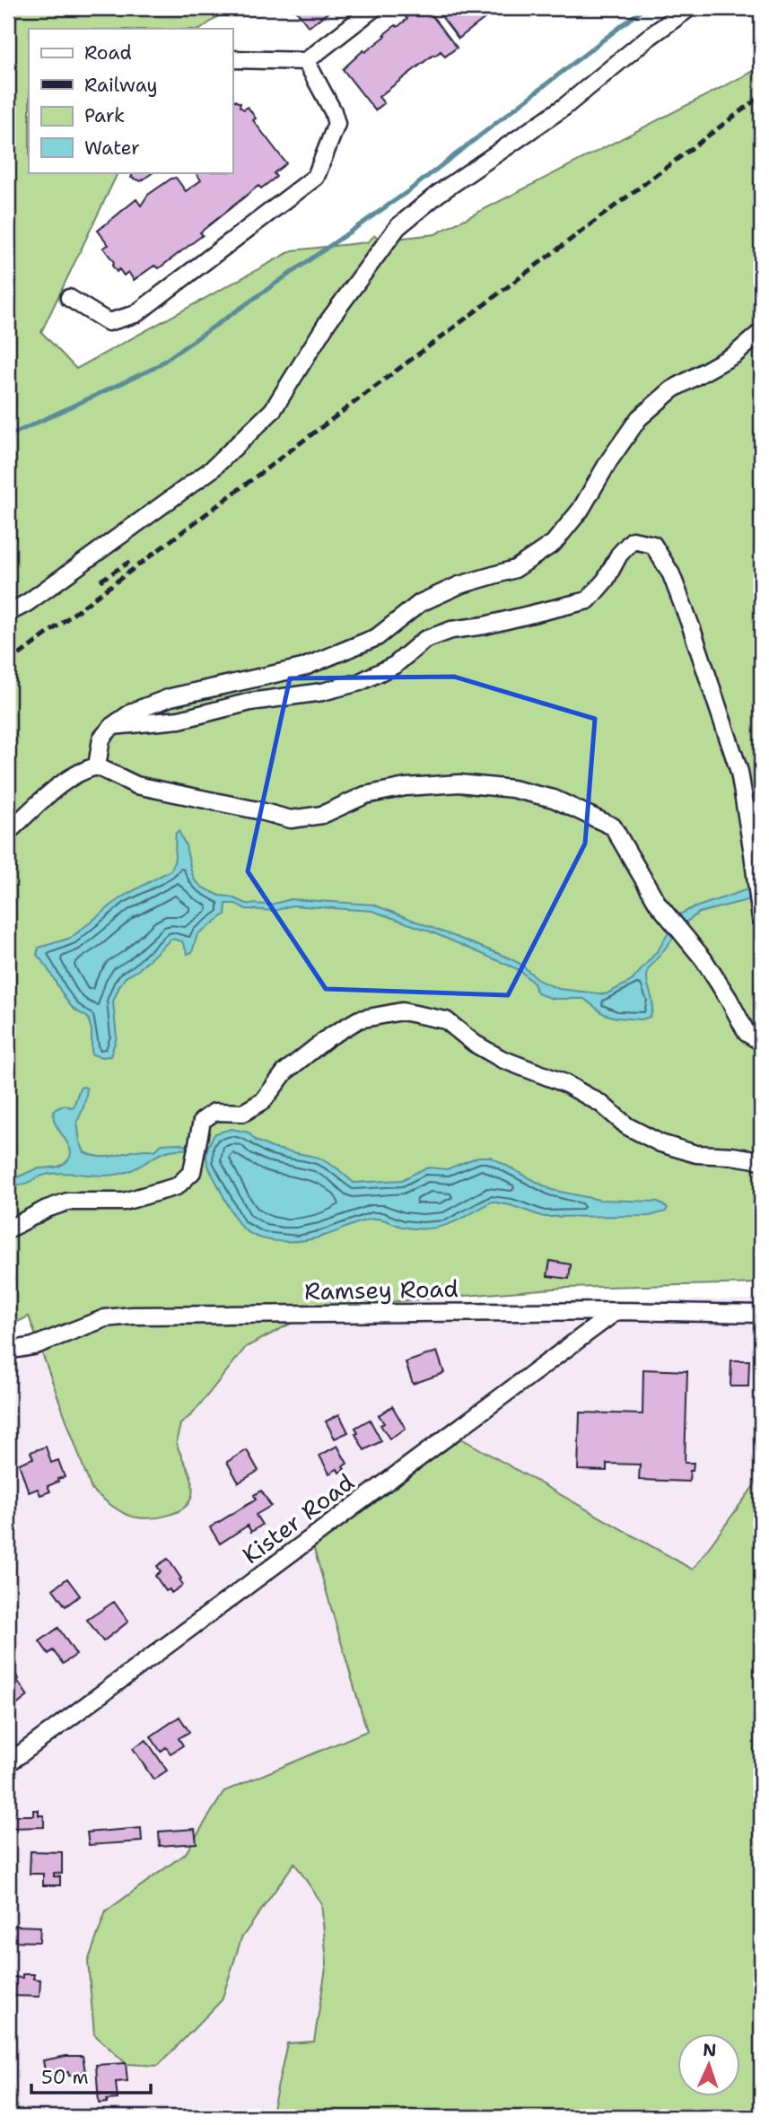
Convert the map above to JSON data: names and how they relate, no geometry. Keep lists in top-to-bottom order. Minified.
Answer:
{"streets":{"street":["Ramsey Road","Kister Road"]},"crossings":[["Ramsey Road","Kister Road"]],"legend":["Road","Railway","Park","Water"],"scale_bar":"50 m","north":"top"}
